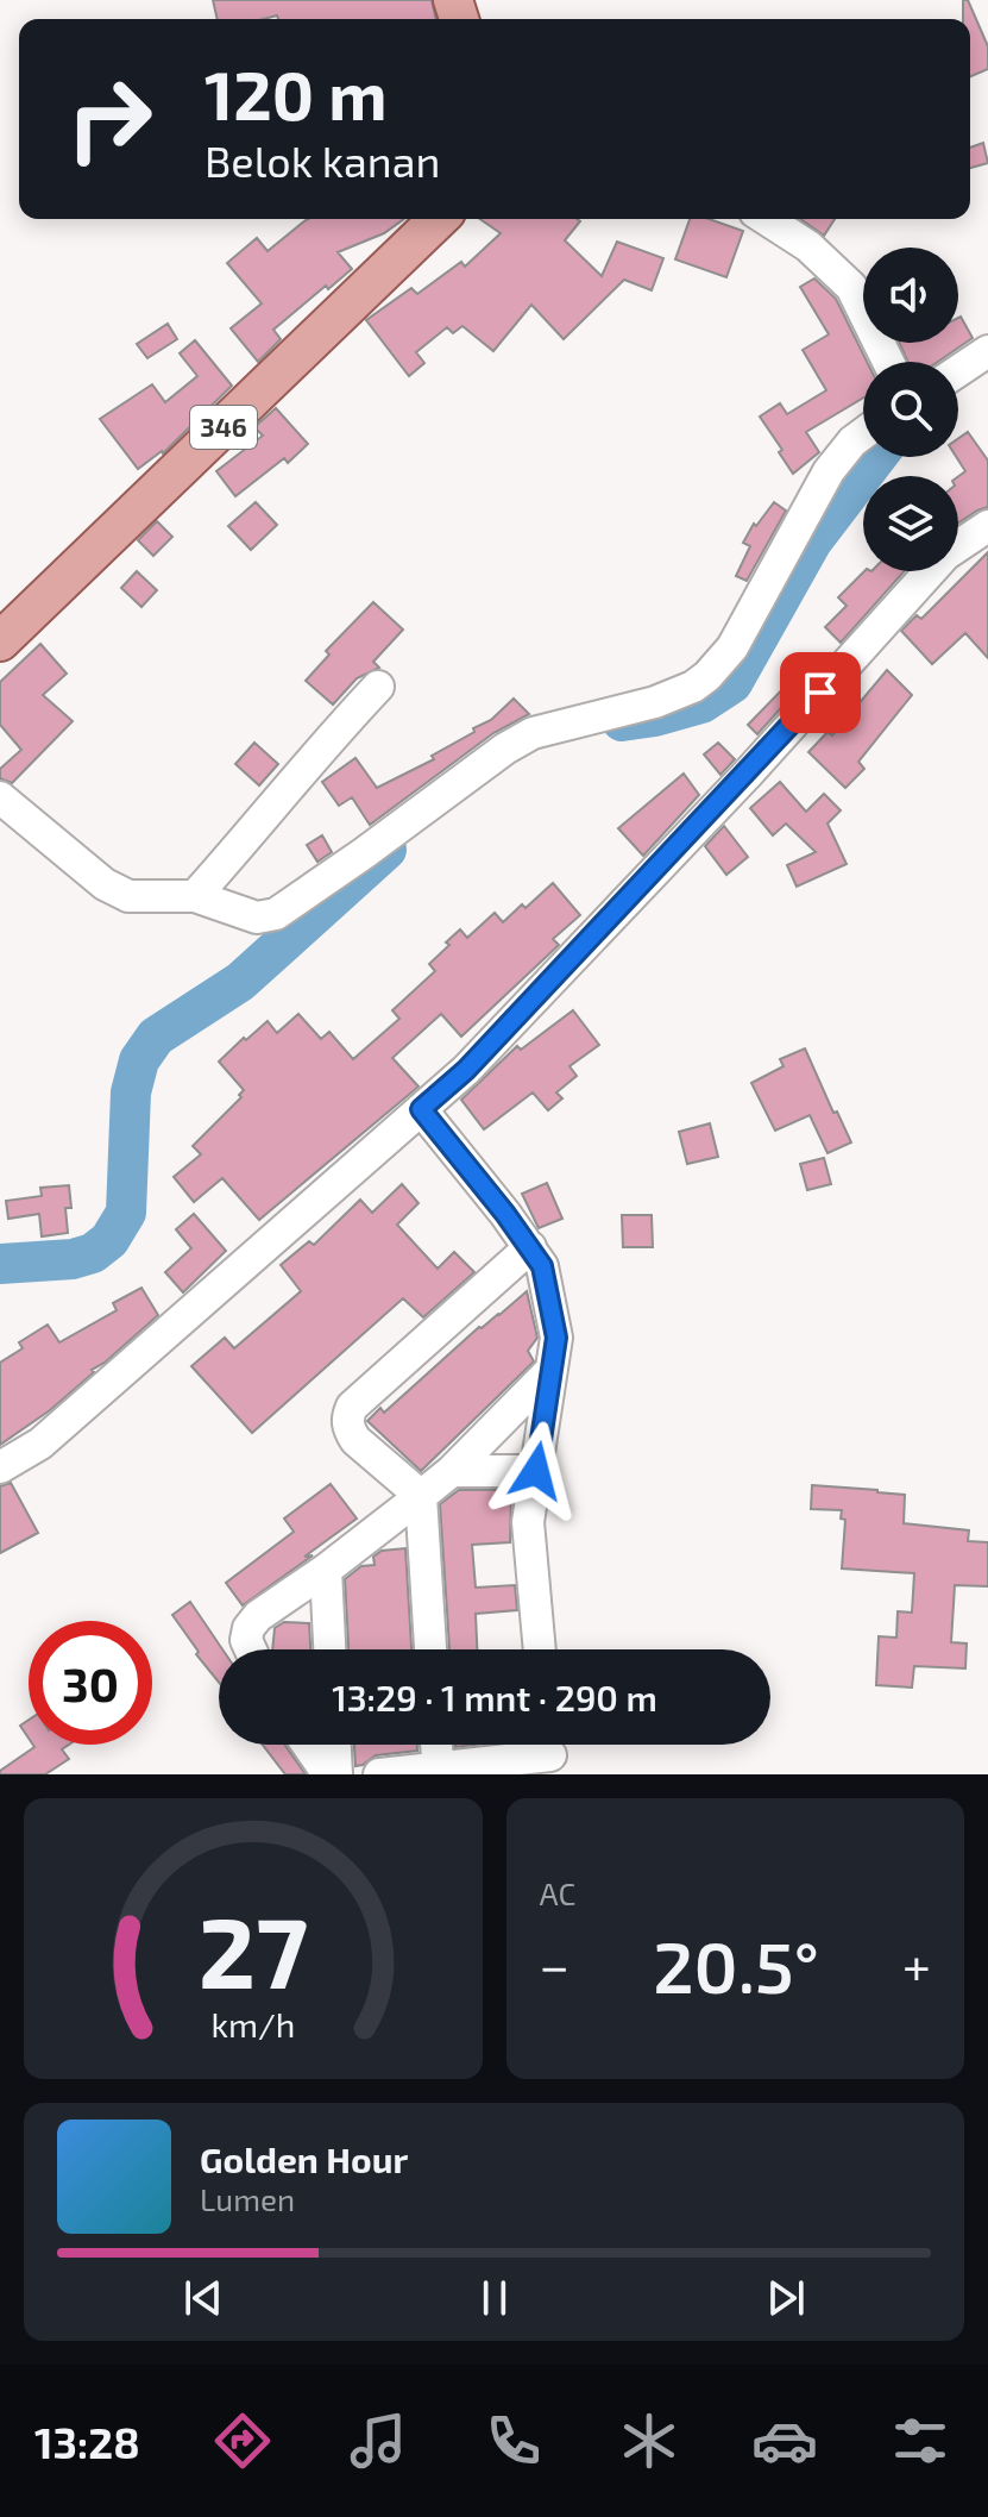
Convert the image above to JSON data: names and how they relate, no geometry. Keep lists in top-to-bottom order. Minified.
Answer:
{"streets":{"main road":["346"]},"page":{"turn":["120 m","Belok kanan"],"limit":"30","trip":"13:29 · 1 mnt · 290 m","tile":"AC","heat":["−","20.5°","+"],"song":["Golden Hour","Lumen"],"tabs":"13:28","gauge":["27","km/h"]}}
